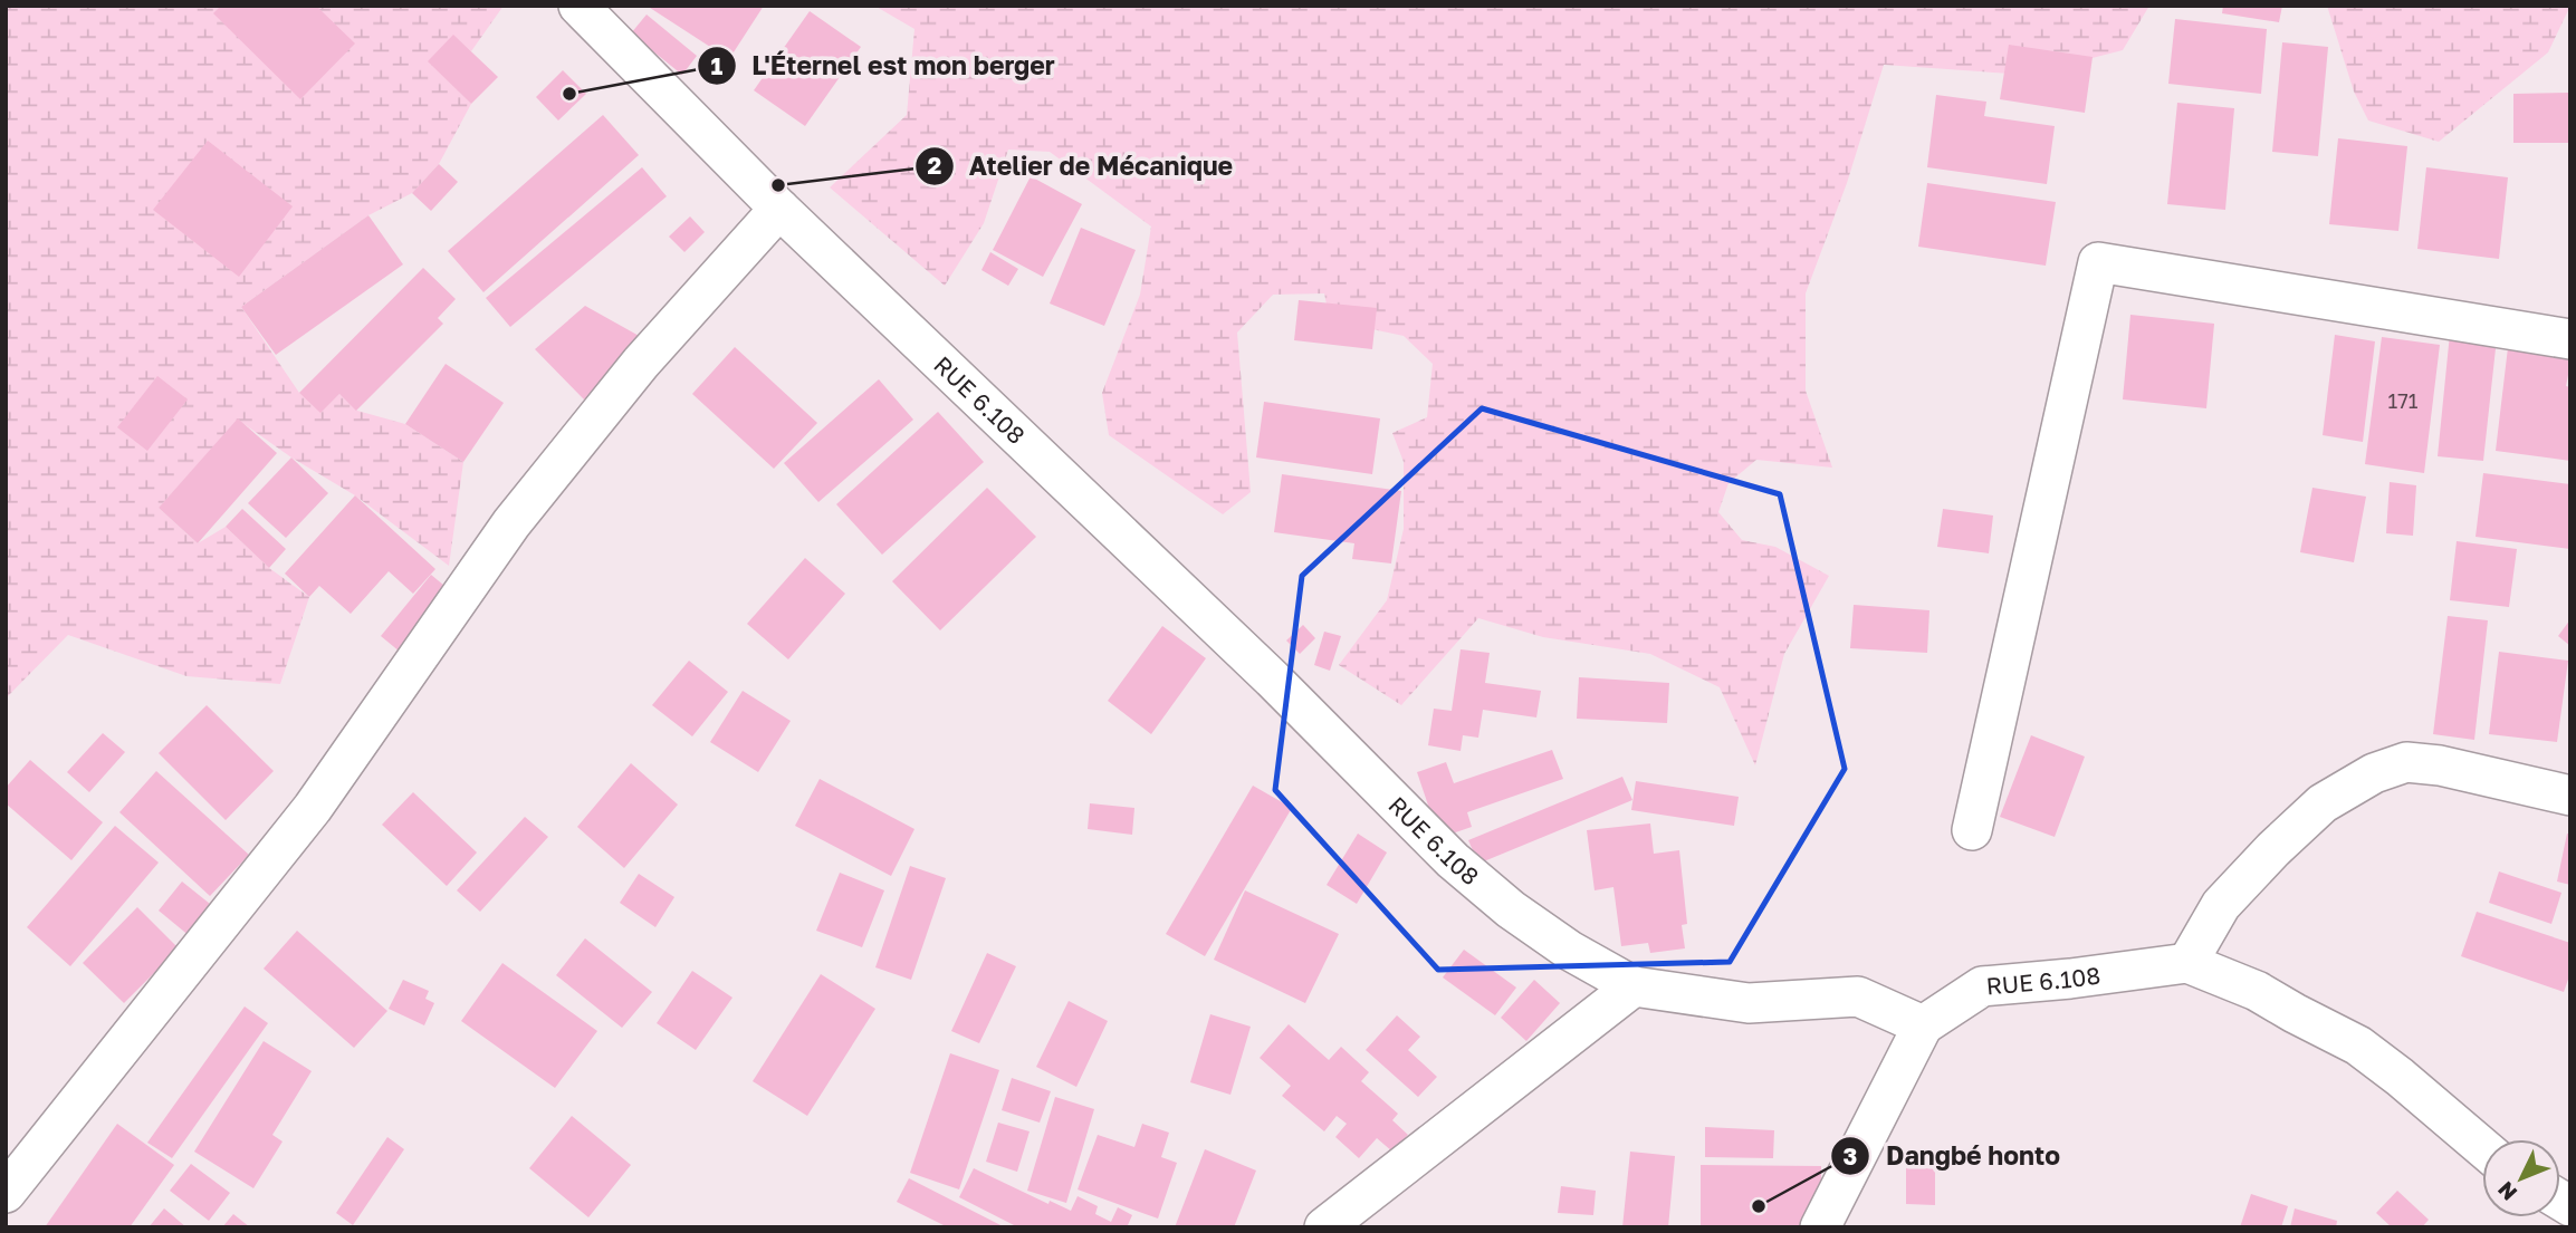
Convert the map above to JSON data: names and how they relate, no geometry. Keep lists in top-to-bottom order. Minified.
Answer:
{"streets":{"street":["RUE 6.108"]},"places":["L'Éternel est mon berger","Atelier de Mécanique","Dangbé honto"],"house_numbers":["171"],"north":"bottom left"}
